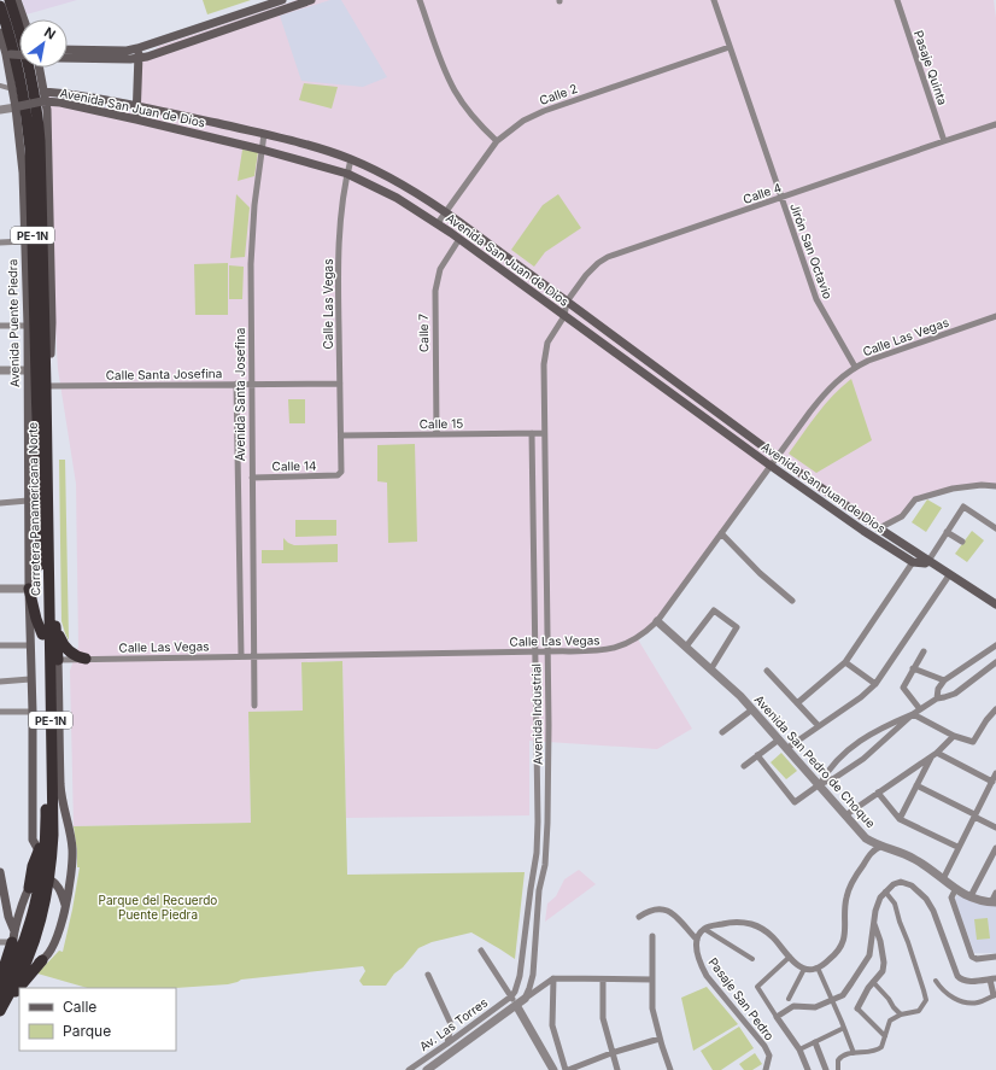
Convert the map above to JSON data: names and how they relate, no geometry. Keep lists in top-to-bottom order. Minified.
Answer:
{"streets":{"highway":["PE-1N","Carretera Panamericana Norte"],"main road":["Avenida San Juan de Dios","Avenida Puente Piedra"],"street":["Pasaje Quinta","Calle 2","Calle 4","Jirón San Octavio","Calle Las Vegas","Calle 7","Calle Santa Josefina","Avenida Santa Josefina","Calle 15","Calle 14","Avenida Industrial","Avenida San Pedro de Choque","Pasaje San Pedro","Av. Las Torres"]},"crossings":[["Pasaje Quinta","Calle 4"],["Calle 2","Avenida San Juan de Dios"],["Calle 2","Jirón San Octavio"],["Avenida San Juan de Dios","Calle 4"],["Avenida San Juan de Dios","Calle Las Vegas"],["Avenida San Juan de Dios","Avenida Puente Piedra"],["Avenida San Juan de Dios","Calle 7"],["Avenida San Juan de Dios","Avenida Santa Josefina"],["Avenida San Juan de Dios","Avenida Industrial"],["Calle 4","Jirón San Octavio"],["Calle 4","Avenida Industrial"],["Jirón San Octavio","Calle Las Vegas"],["Calle Las Vegas","Calle Santa Josefina"],["Calle Las Vegas","Avenida Santa Josefina"],["Calle Las Vegas","Calle 15"],["Calle Las Vegas","Calle 14"],["Calle Las Vegas","Avenida Industrial"],["Calle Las Vegas","Avenida San Pedro de Choque"],["Calle 7","Calle 15"],["Calle Santa Josefina","Avenida Santa Josefina"],["Calle Santa Josefina","Carretera Panamericana Norte"],["Avenida Santa Josefina","Calle 14"],["Calle 15","Avenida Industrial"],["Avenida Industrial","Av. Las Torres"]],"parks":["Parque del Recuerdo Puente Piedra"],"legend":["Calle","Parque"],"north":"top right"}
